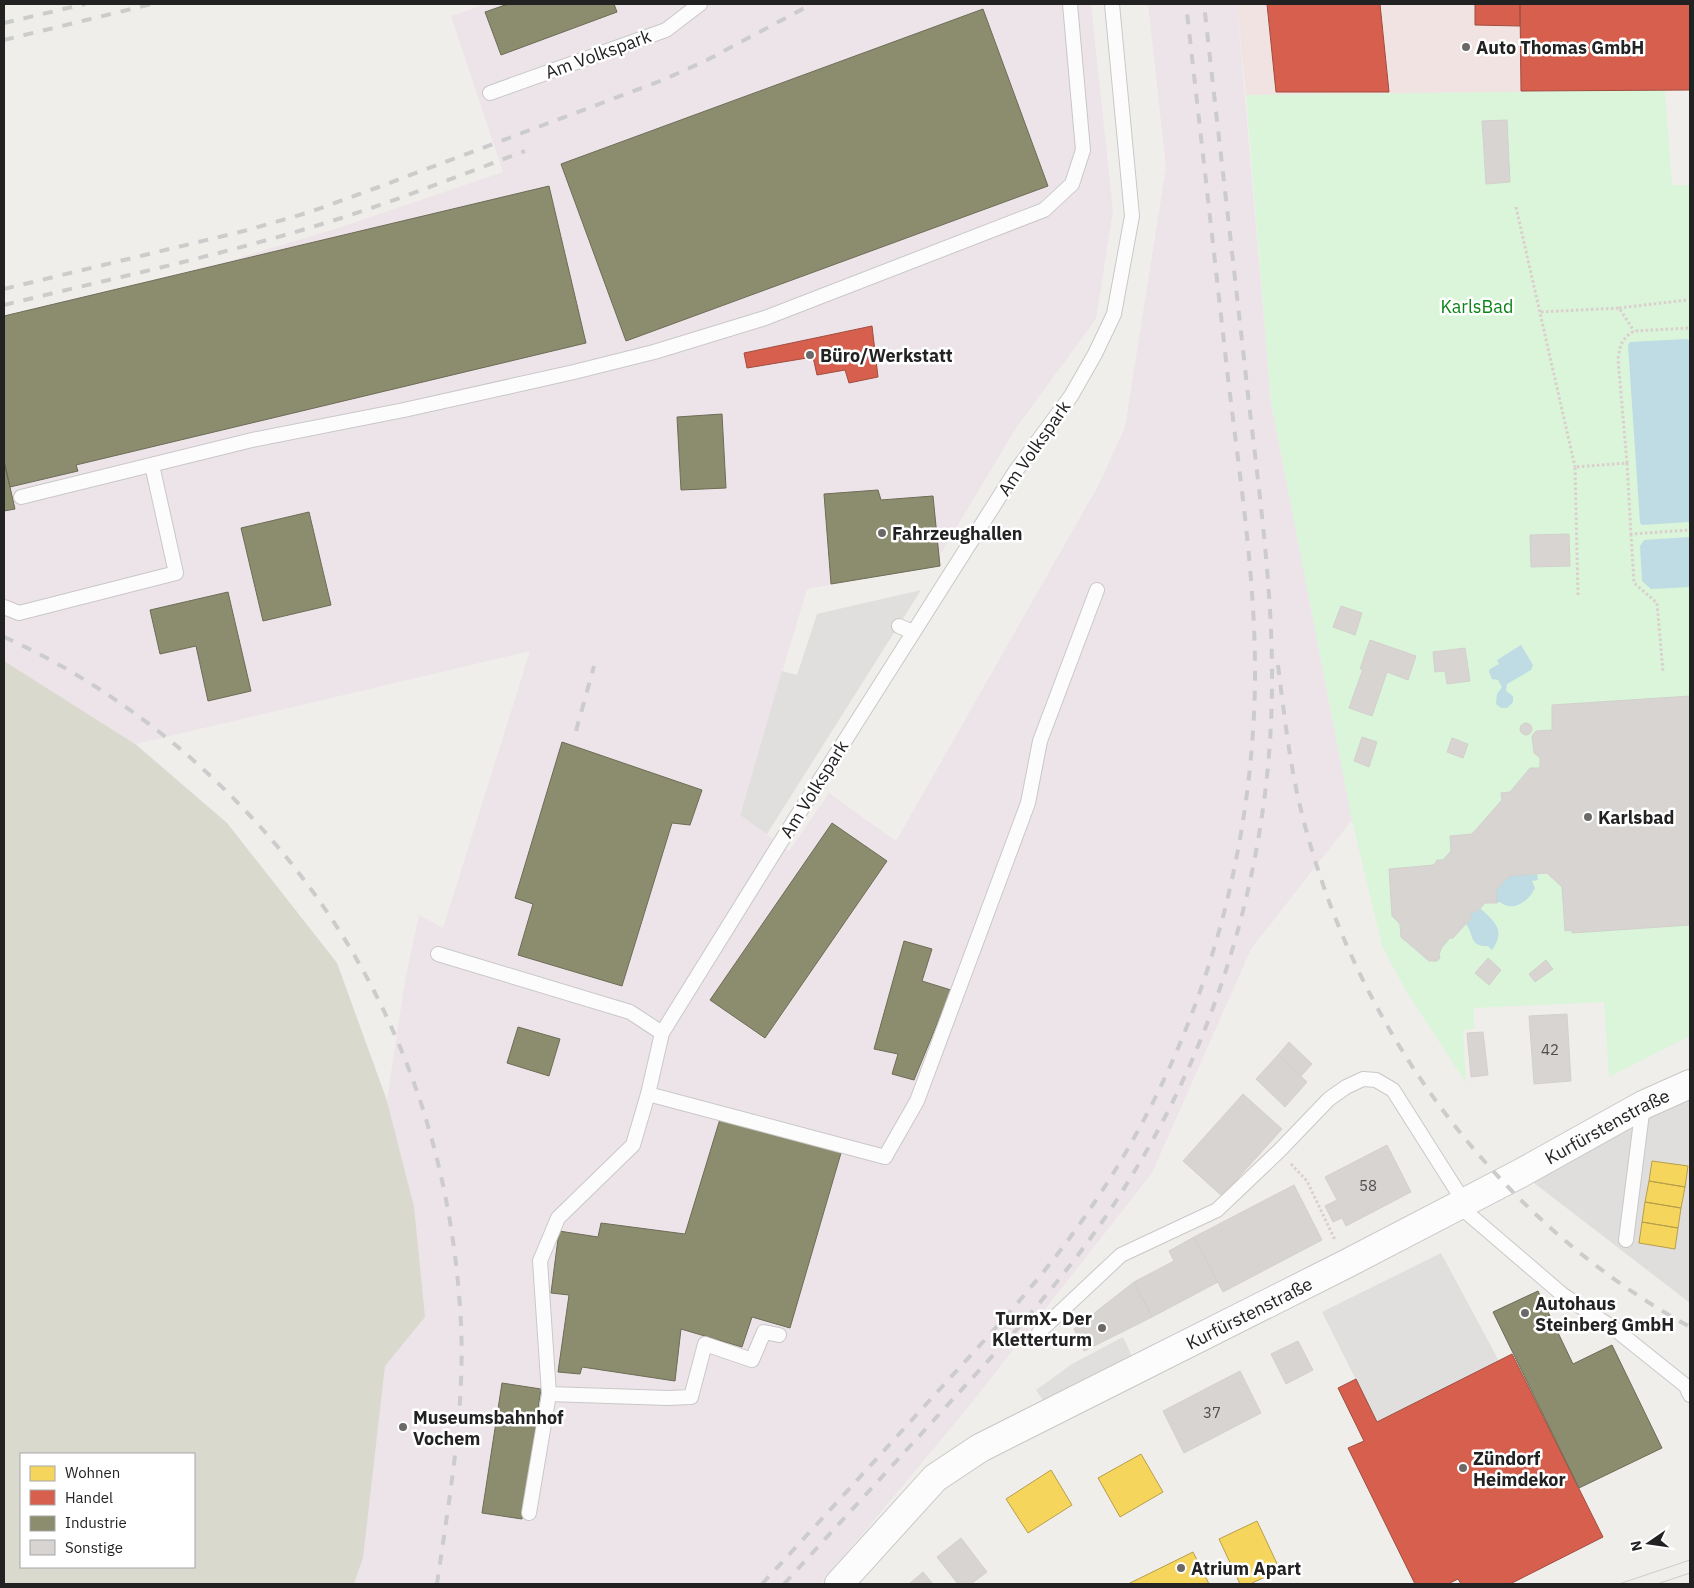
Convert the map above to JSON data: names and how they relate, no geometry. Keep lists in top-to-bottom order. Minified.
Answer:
{"streets":{"street":["Kurfürstenstraße"],"lane":["Am Volkspark"]},"parks":["KarlsBad"],"places":["Auto Thomas GmbH","Büro/Werkstatt","Fahrzeughallen","Karlsbad","Autohaus Steinberg GmbH","TurmX- Der Kletterturm","Museumsbahnhof Vochem","Zündorf Heimdekor","Atrium Apart"],"house_numbers":["42","58","37"],"legend":["Wohnen","Handel","Industrie","Sonstige"],"north":"left"}
